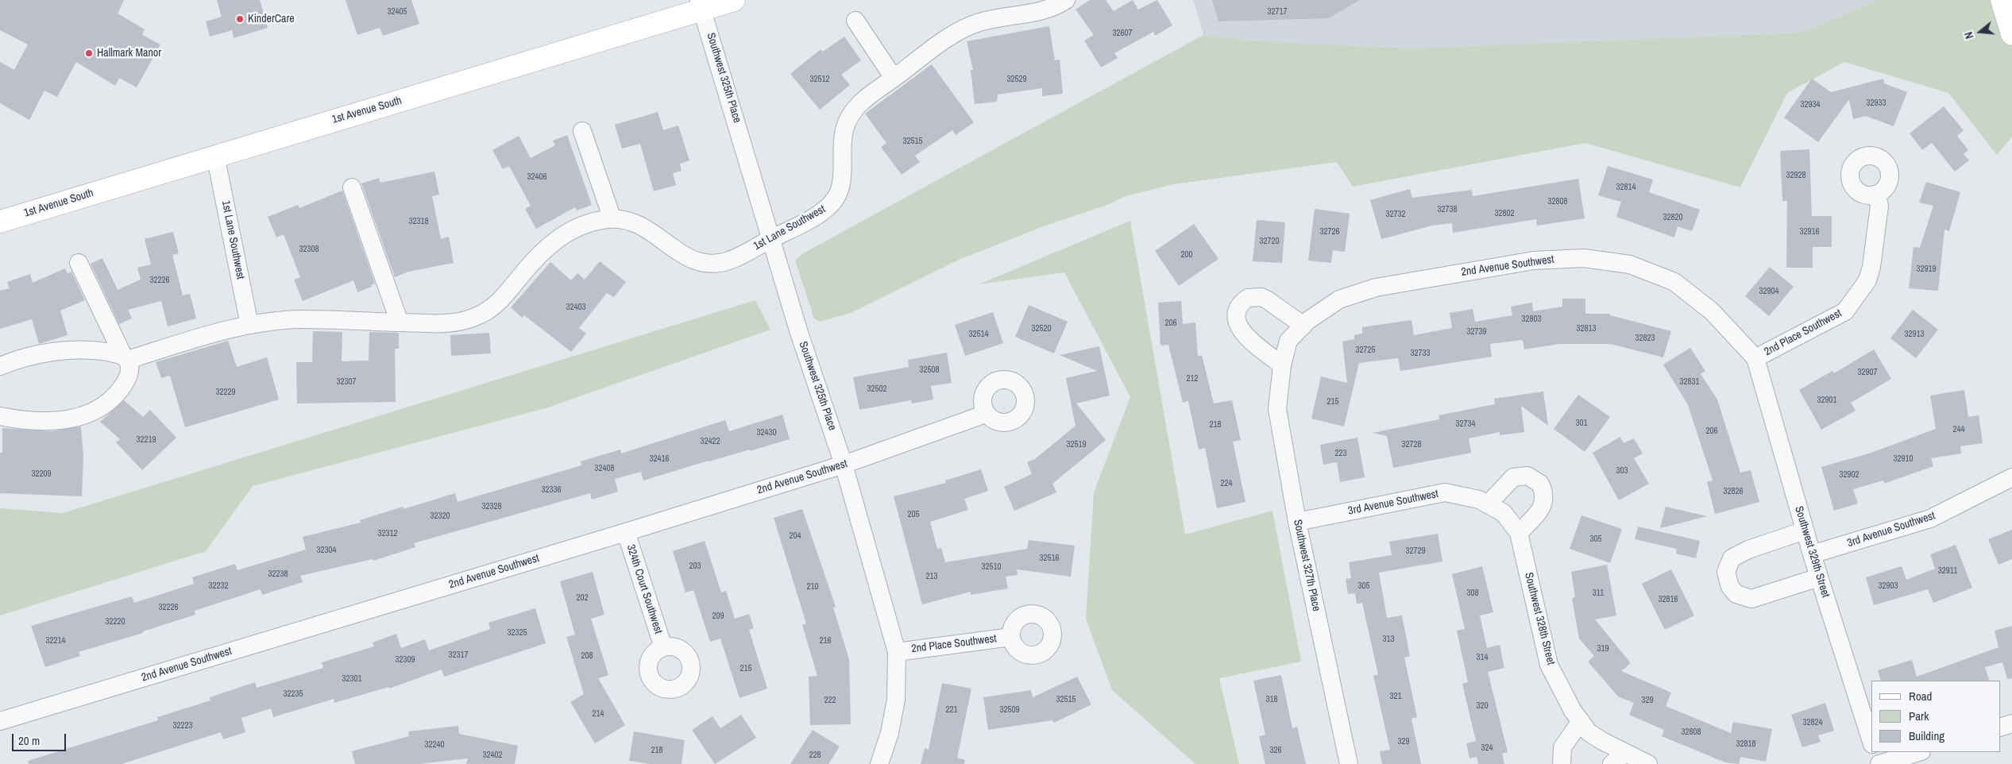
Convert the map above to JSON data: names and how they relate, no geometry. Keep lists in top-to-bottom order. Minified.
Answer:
{"streets":{"main road":["1st Avenue South"],"street":["Southwest 325th Place","1st Lane Southwest","2nd Avenue Southwest","2nd Place Southwest","3rd Avenue Southwest","Southwest 329th Street","Southwest 327th Place","324th Court Southwest","Southwest 328th Street"]},"crossings":[["Southwest 325th Place","1st Avenue South"],["Southwest 325th Place","1st Lane Southwest"],["Southwest 325th Place","2nd Avenue Southwest"],["Southwest 325th Place","2nd Place Southwest"],["1st Avenue South","1st Lane Southwest"],["2nd Avenue Southwest","2nd Place Southwest"],["2nd Avenue Southwest","Southwest 329th Street"],["2nd Avenue Southwest","Southwest 327th Place"],["2nd Avenue Southwest","324th Court Southwest"],["2nd Place Southwest","Southwest 329th Street"],["3rd Avenue Southwest","Southwest 329th Street"],["3rd Avenue Southwest","Southwest 327th Place"],["3rd Avenue Southwest","Southwest 328th Street"]],"places":["KinderCare","Hallmark Manor"],"house_numbers":["32405","32717","32607","32512","32529","32933","32934","32515","32928","32406","32814","32808","32738","32802","32732","32820","32318","32726","32916","32720","32308","200","32919","32226","32904","32403","32803","206","32520","32813","32739","32514","32913","32823","32725","32733","32508","32907","212","32307","32831","32502","32229","32901","215","301","32734","218","244","206","32430","32219","32422","32519","32728","223","32416","32910","32408","303","32209","32902","224","32336","32826","32328","205","32320","32312","204","305","32304","32729","32516","203","32510","32911","32238","213","32232","305","32903","210","308","311","202","32816","32226","209","32220","32325","313","32214","216","319","32317","208","314","32309","215","32301","32235","321","32515","318","222","329","320","221","32509","214","32824","32223","32808","329","32818","32240","324","218","326","32402","228"],"legend":["Road","Park","Building"],"scale_bar":"20 m","north":"left"}
